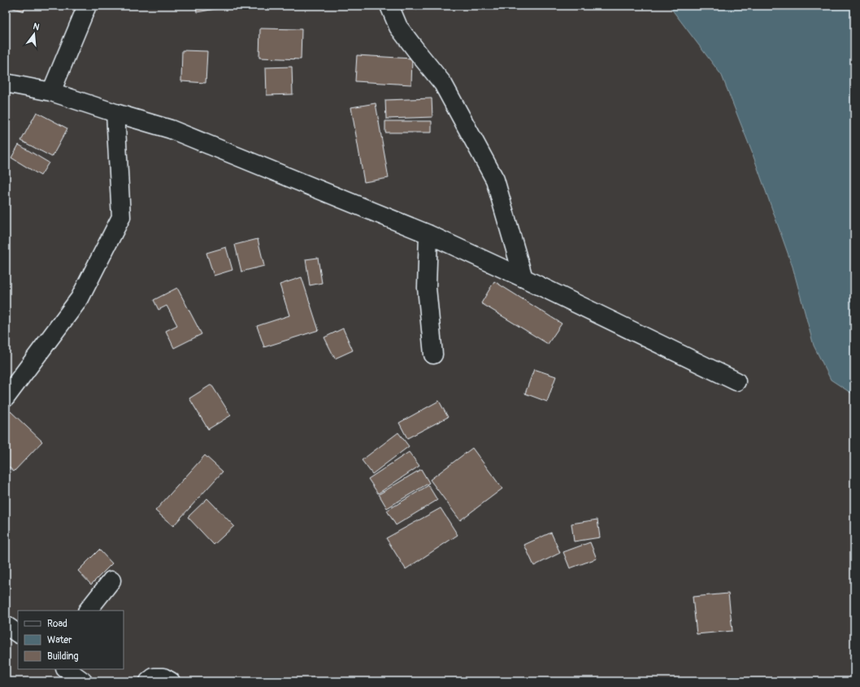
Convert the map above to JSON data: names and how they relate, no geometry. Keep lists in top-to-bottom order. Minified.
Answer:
{"legend":["Road","Water","Building"],"north":"top"}
